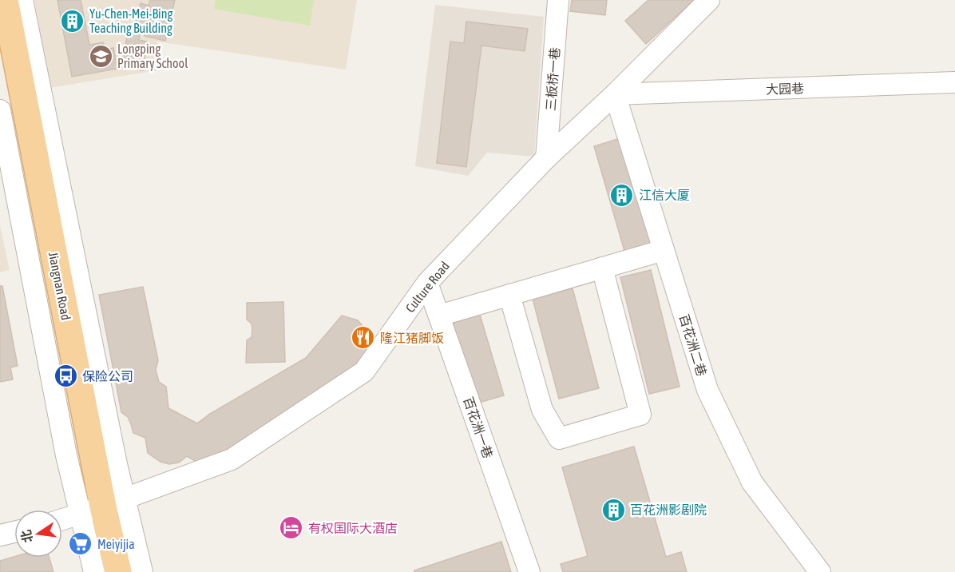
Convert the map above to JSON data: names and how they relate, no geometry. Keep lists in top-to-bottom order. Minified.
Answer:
{"streets":{"main road":["Jiangnan Road"],"street":["三板桥一巷","大园巷","Culture Road","百花洲二巷","百花洲一巷"]},"crossings":[["三板桥一巷","Culture Road"],["大园巷","Culture Road"],["大园巷","百花洲二巷"],["Jiangnan Road","Culture Road"],["Culture Road","百花洲二巷"],["Culture Road","百花洲一巷"]],"places":{"building":["Yu-Chen-Mei-Bing Teaching Building","江信大厦","百花洲影剧院"],"school or university":["Longping Primary School"],"restaurant":["隆江猪脚饭"],"bus stop":["保险公司"],"hotel":["有权国际大酒店"],"supermarket":["Meiyijia"]},"north":"left"}
